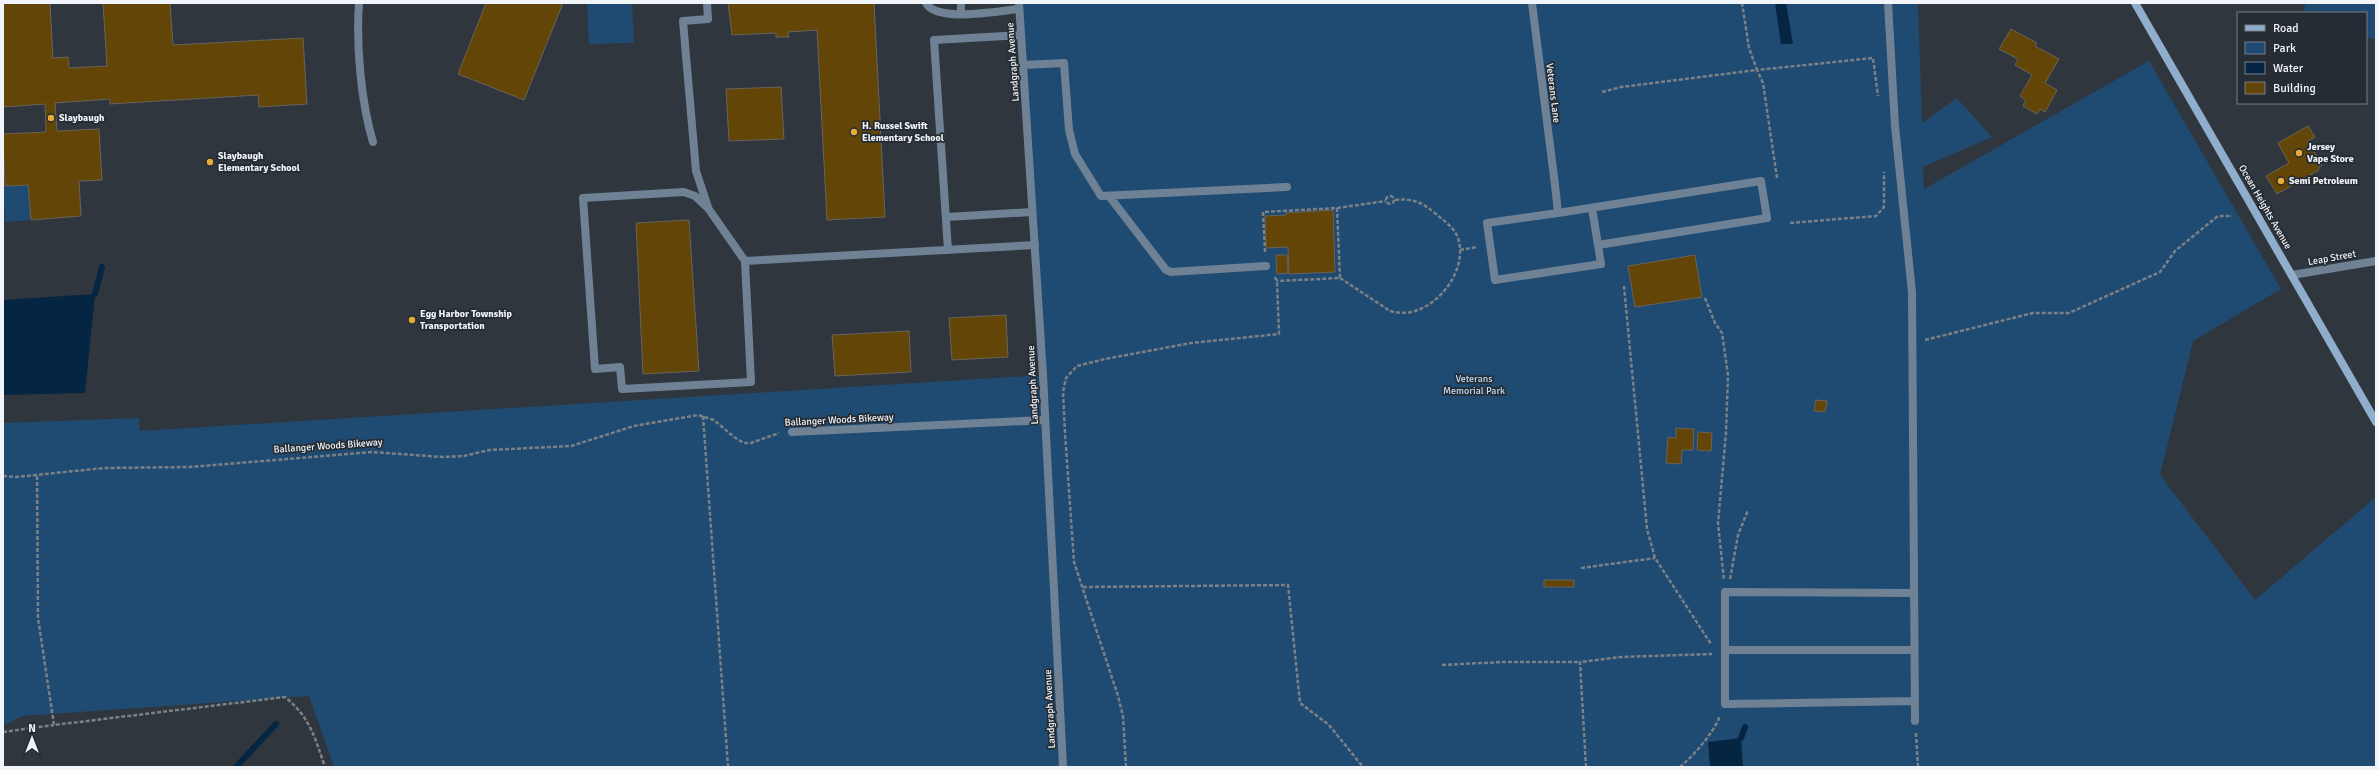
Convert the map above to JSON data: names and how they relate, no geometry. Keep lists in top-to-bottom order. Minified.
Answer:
{"streets":{"main road":["Ocean Heights Avenue"],"street":["Landgraph Avenue","Veterans Lane","Leap Street","Ballanger Woods Bikeway"]},"crossings":[["Landgraph Avenue","Ballanger Woods Bikeway"],["Ocean Heights Avenue","Leap Street"]],"parks":["Veterans Memorial Park"],"places":["Slaybaugh","H. Russel Swift Elementary School","Jersey Vape Store","Slaybaugh Elementary School","Semi Petroleum","Egg Harbor Township Transportation"],"legend":["Road","Park","Water","Building"],"north":"top"}
